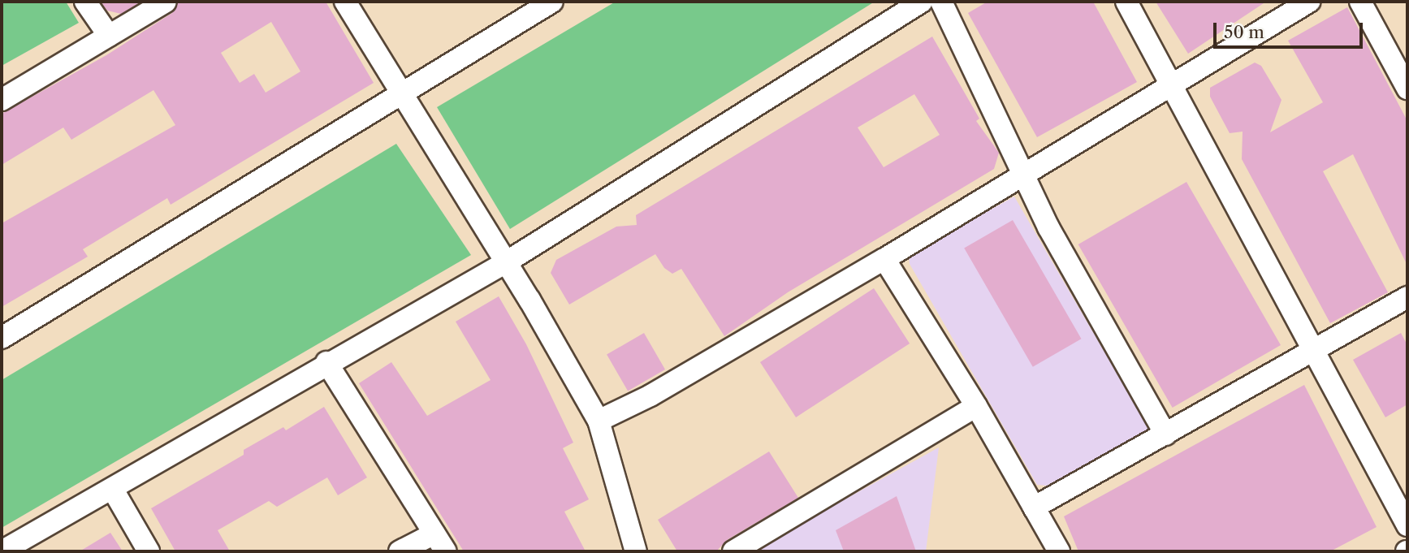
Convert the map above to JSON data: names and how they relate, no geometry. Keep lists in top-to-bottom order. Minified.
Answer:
{"scale_bar":"50 m"}
